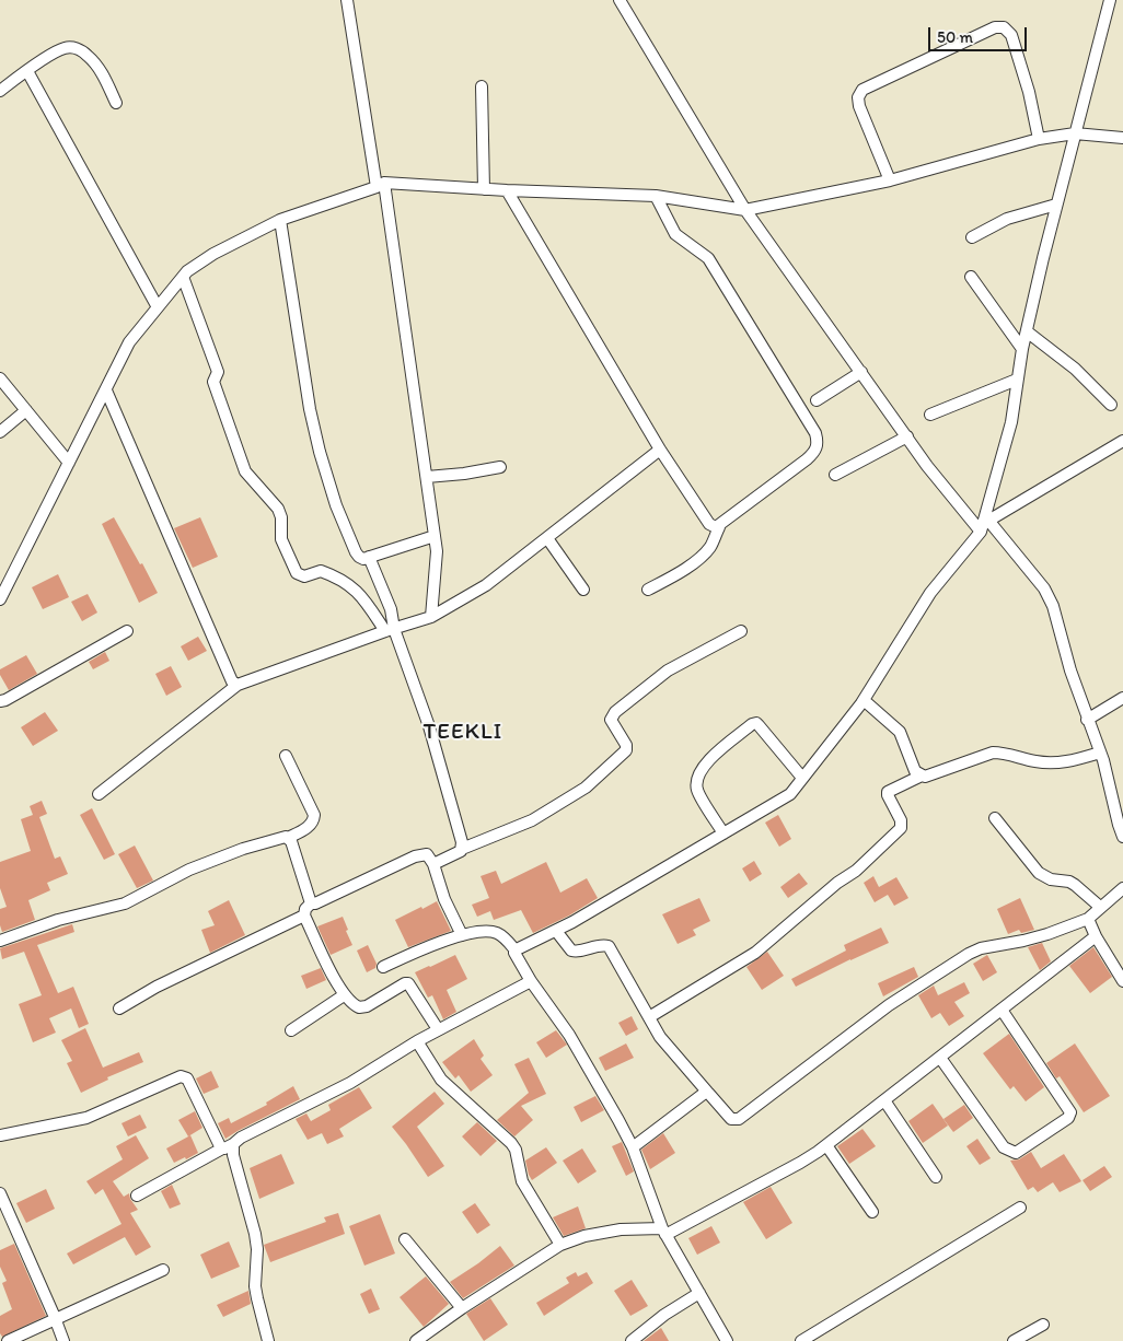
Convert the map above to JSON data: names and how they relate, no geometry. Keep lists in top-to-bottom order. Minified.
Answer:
{"districts":["TEEKLI"],"scale_bar":"50 m"}
